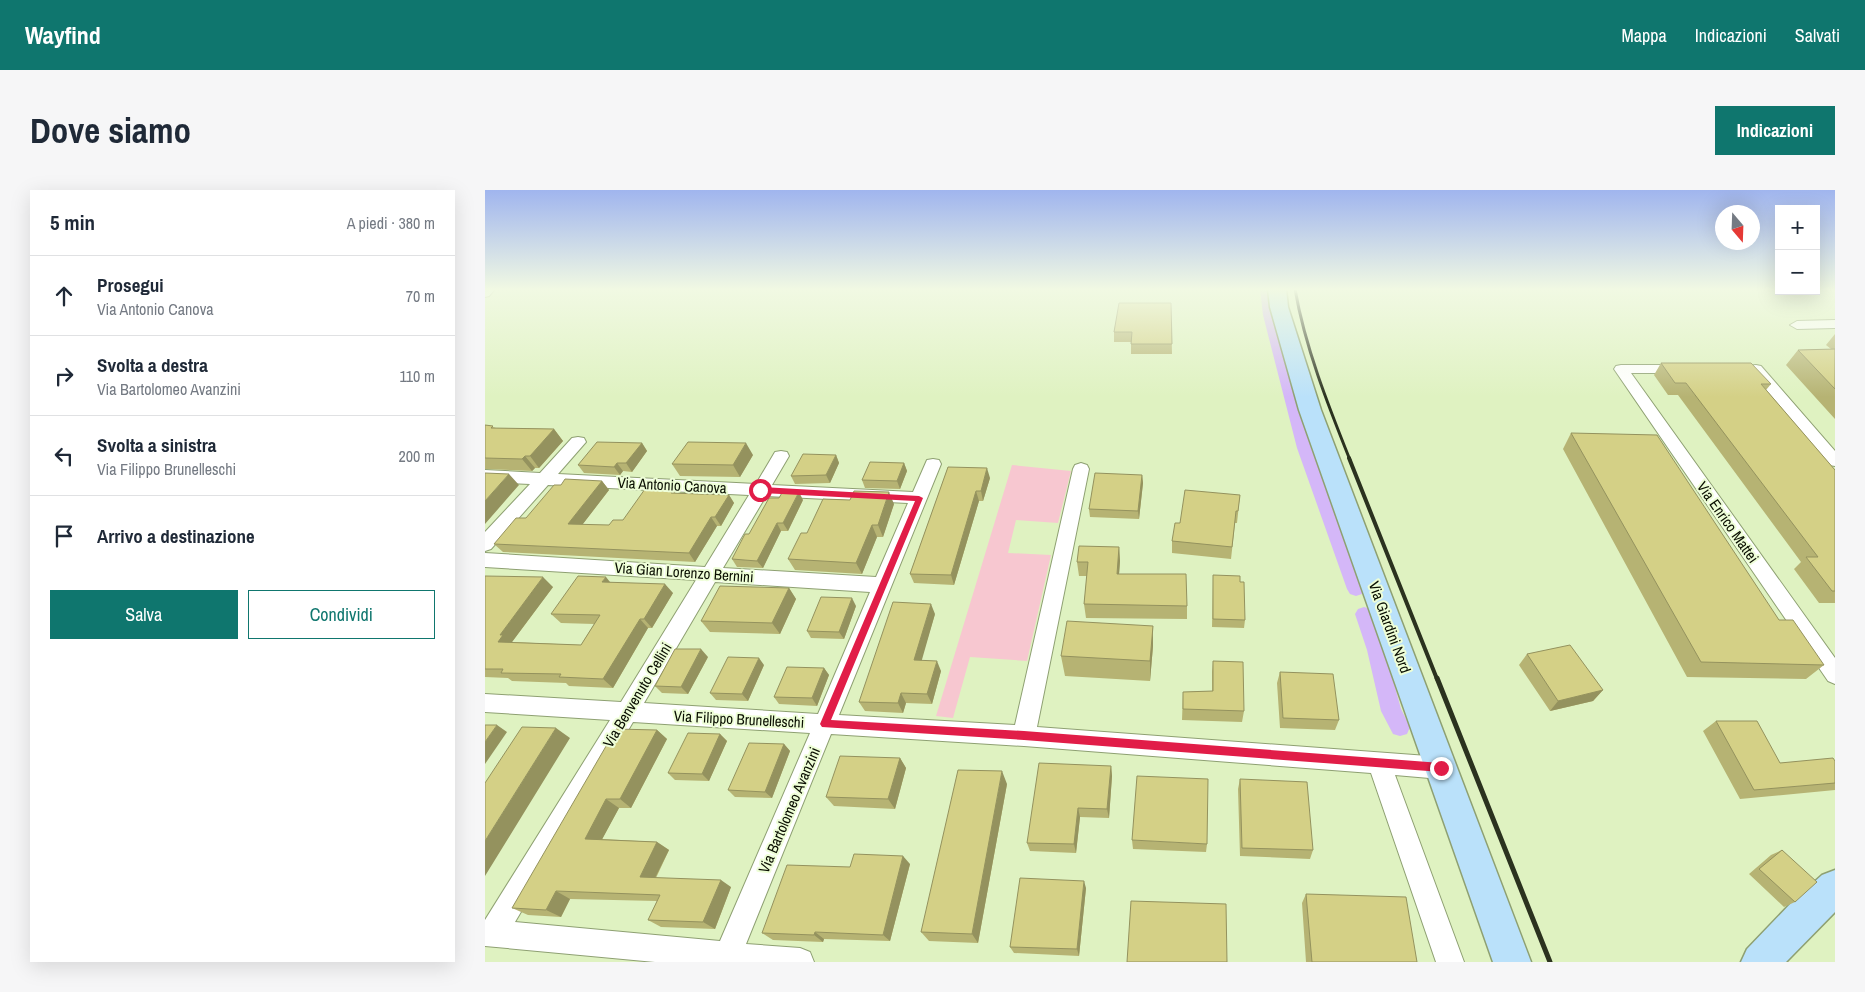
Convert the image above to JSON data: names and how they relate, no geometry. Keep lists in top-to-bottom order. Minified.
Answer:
{"streets":{"main road":["Via Giardini Nord"],"street":["Via Antonio Canova","Via Enrico Mattei","Via Gian Lorenzo Bernini","Via Benvenuto Cellini","Via Filippo Brunelleschi","Via Bartolomeo Avanzini"]},"crossings":[["Via Antonio Canova","Via Benvenuto Cellini"],["Via Antonio Canova","Via Bartolomeo Avanzini"],["Via Gian Lorenzo Bernini","Via Benvenuto Cellini"],["Via Gian Lorenzo Bernini","Via Bartolomeo Avanzini"],["Via Giardini Nord","Via Filippo Brunelleschi"],["Via Benvenuto Cellini","Via Filippo Brunelleschi"],["Via Filippo Brunelleschi","Via Bartolomeo Avanzini"]],"north":"bottom","page":{"header":"Wayfind","nav":["Mappa","Indicazioni","Salvati"],"buttons":["Indicazioni",["Salva","Condividi"]],"title":"Dove siamo","heading":["5 min","A piedi · 380 m"],"map_buttons":["+","−"],"list":[["Prosegui","Via Antonio Canova","70 m"],["Svolta a destra","Via Bartolomeo Avanzini","110 m"],["Svolta a sinistra","Via Filippo Brunelleschi","200 m"],"Arrivo a destinazione"]}}
